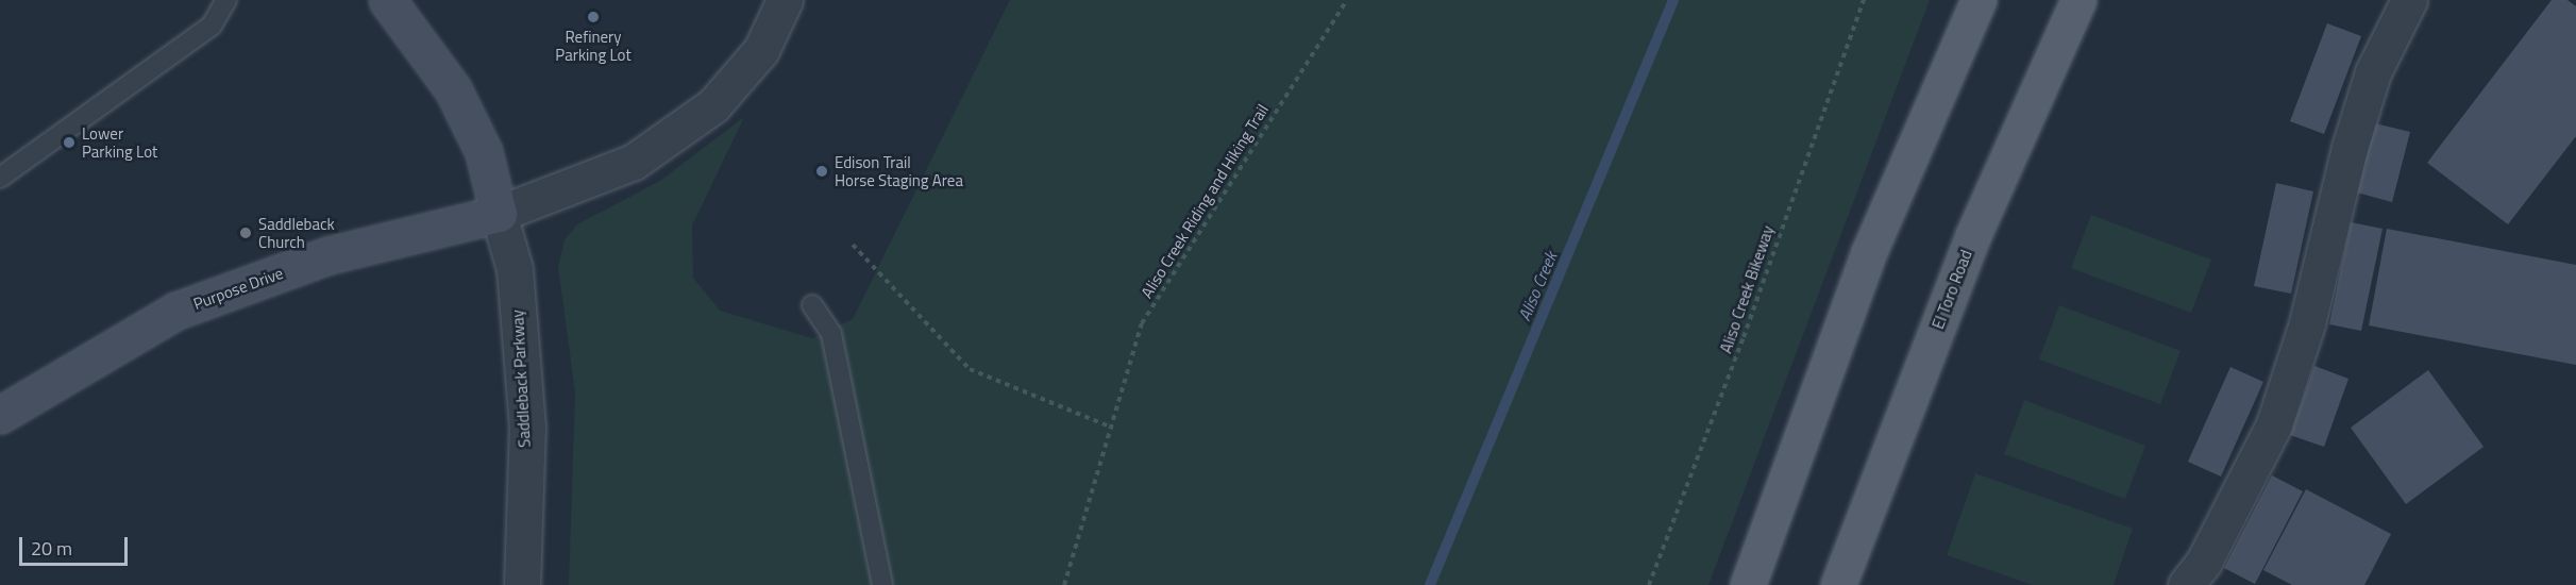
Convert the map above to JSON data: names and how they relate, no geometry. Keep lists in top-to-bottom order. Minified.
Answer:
{"streets":{"main road":["Purpose Drive","El Toro Road","Saddleback Parkway"],"path":["Aliso Creek Riding and Hiking Trail","Aliso Creek Bikeway"]},"crossings":[["Purpose Drive","Saddleback Parkway"]],"water":["Aliso Creek"],"places":["Refinery Parking Lot","Lower Parking Lot","Edison Trail Horse Staging Area","Saddleback Church"],"scale_bar":"20 m"}
